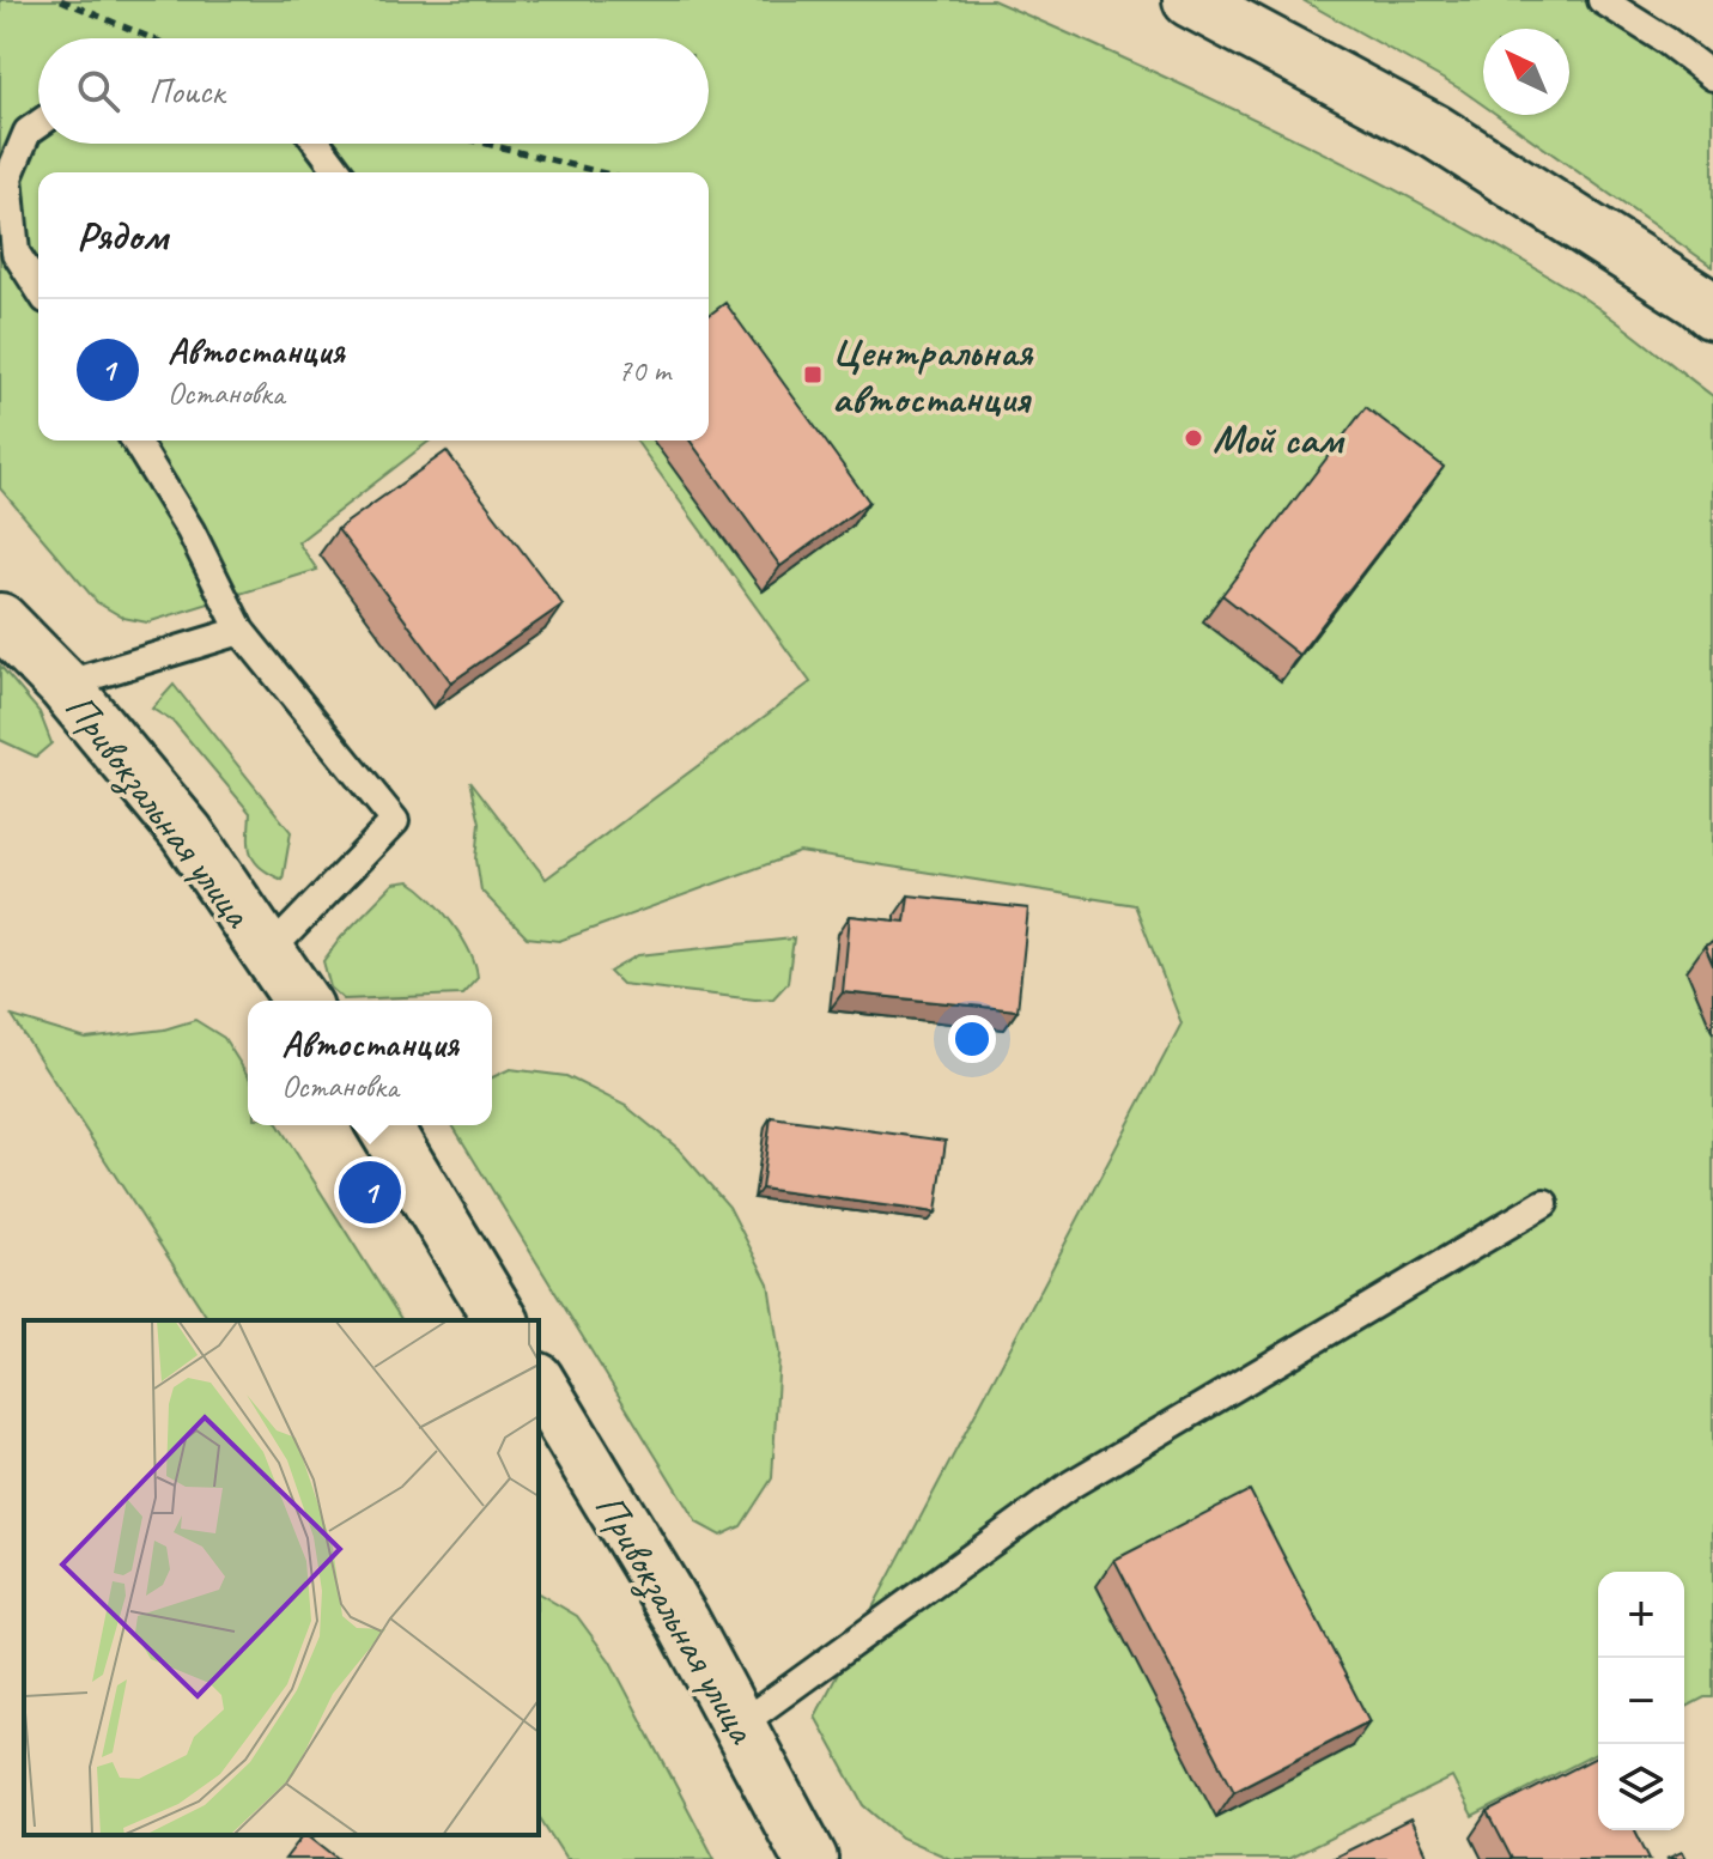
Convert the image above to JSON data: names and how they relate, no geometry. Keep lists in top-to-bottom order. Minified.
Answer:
{"streets":{"street":["Привокзальная улица"]},"places":{"transit":["Центральная автостанция"],"other":["Мой сам"]},"north":"top left","page":{"search":"Поиск","heading":"Рядом","list":[{"mark":"1","name":"Автостанция","note":"Остановка","value":"70 m"}],"popup":["Автостанция","Остановка"],"pins":"1","map_buttons":["+","−"]}}
